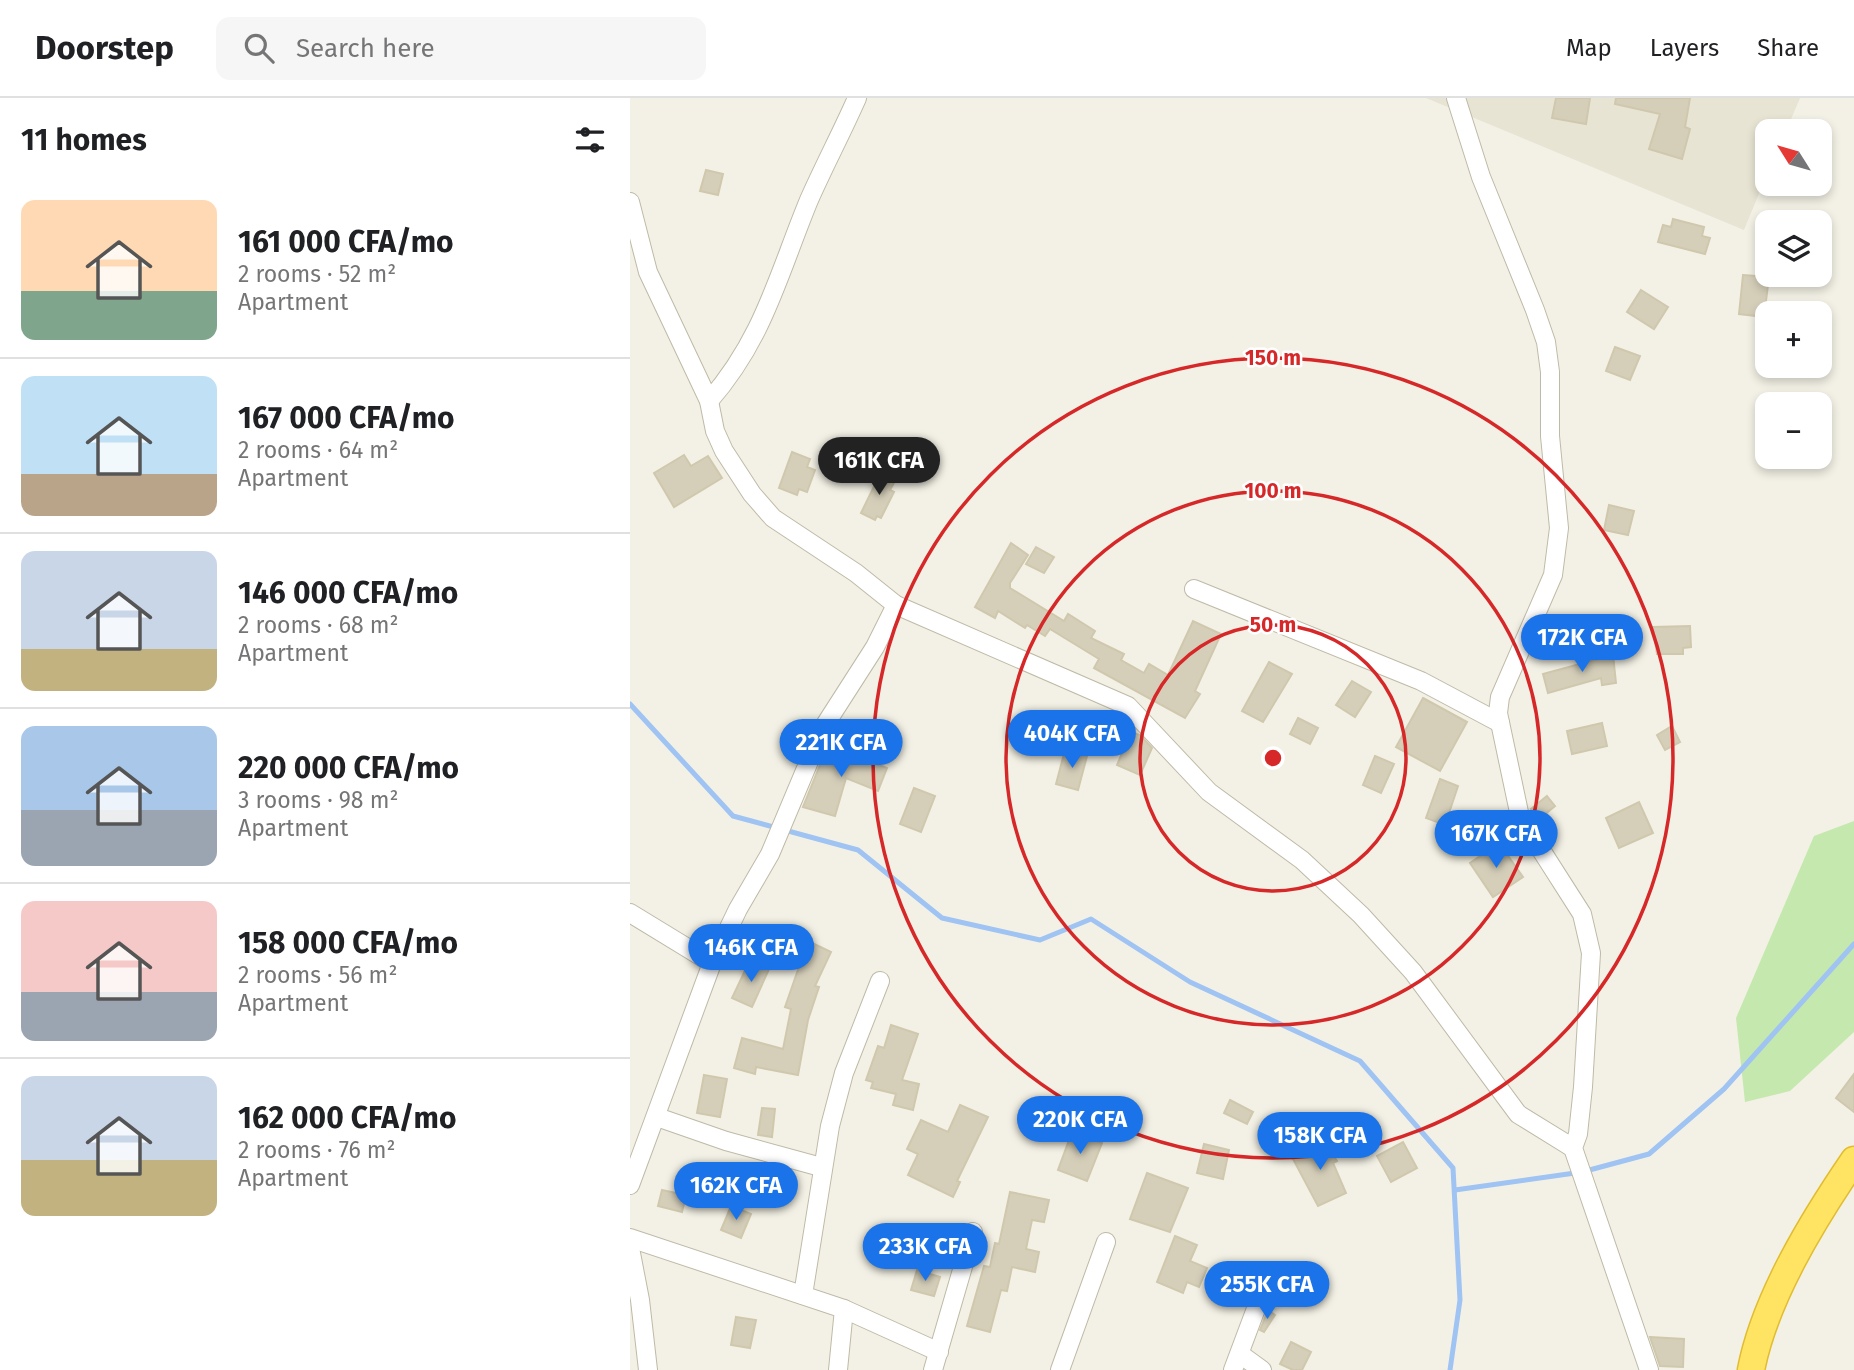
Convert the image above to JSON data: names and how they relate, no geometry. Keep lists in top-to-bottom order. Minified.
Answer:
{"north":"top left","page":{"header":"Doorstep","search":"Search here","nav":["Map","Layers","Share"],"heading":"11 homes","map_buttons":["+","−"],"list":[{"name":"161 000 CFA/mo","note":"2 rooms · 52 m² · Apartment"},{"name":"167 000 CFA/mo","note":"2 rooms · 64 m² · Apartment"},{"name":"146 000 CFA/mo","note":"2 rooms · 68 m² · Apartment"},{"name":"220 000 CFA/mo","note":"3 rooms · 98 m² · Apartment"},{"name":"158 000 CFA/mo","note":"2 rooms · 56 m² · Apartment"},{"name":"162 000 CFA/mo","note":"2 rooms · 76 m² · Apartment"}],"price":["161K CFA","172K CFA","404K CFA","221K CFA","167K CFA","146K CFA","220K CFA","158K CFA","162K CFA","233K CFA","255K CFA"]},"rings":["150 m","100 m","50 m"]}
